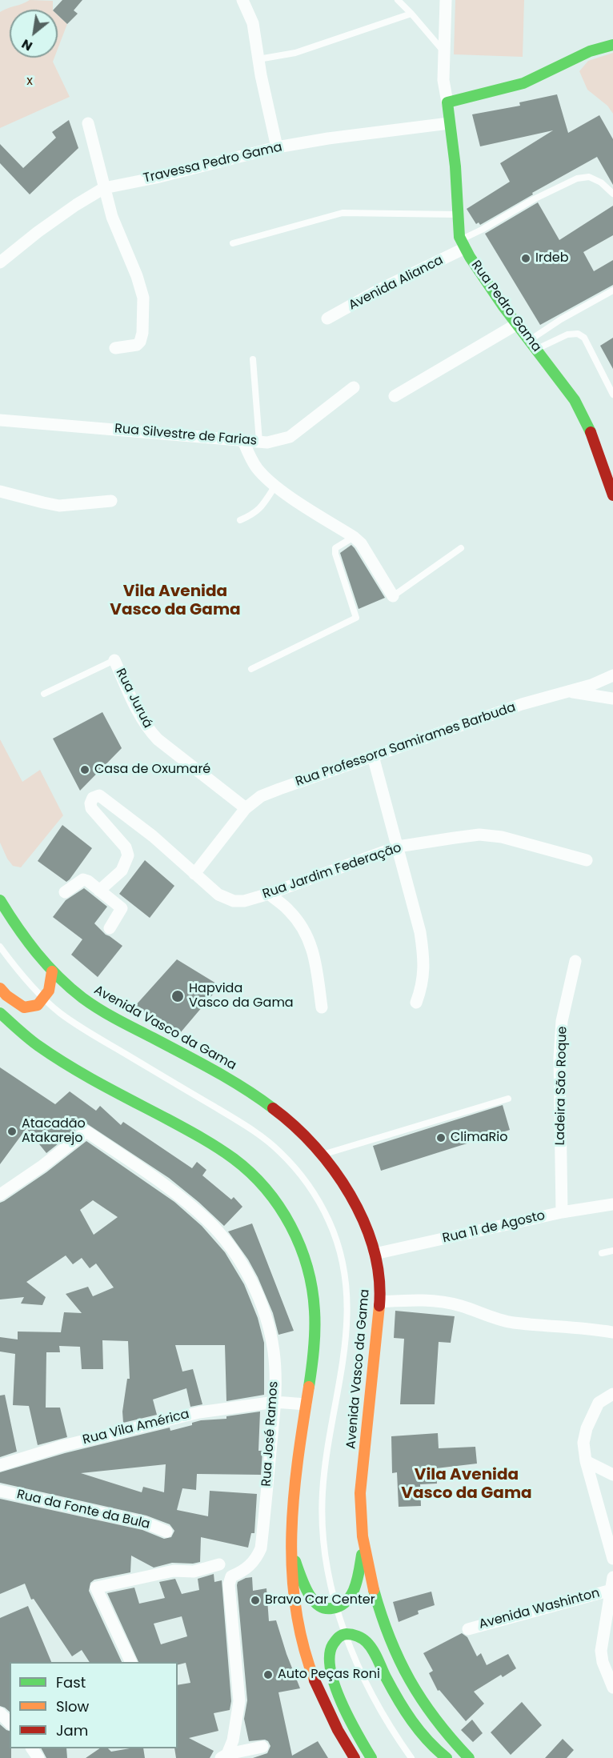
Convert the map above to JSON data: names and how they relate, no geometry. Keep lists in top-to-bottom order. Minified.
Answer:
{"streets":{"main road":["Rua Pedro Gama","Avenida Vasco da Gama"],"street":["Travessa Pedro Gama","Avenida Alianca","Rua Silvestre de Farias","Rua Juruá","Rua Professora Samirames Barbuda","Rua Jardim Federação","Ladeira São Roque","Rua 11 de Agosto","Rua Vila América","Rua José Ramos","Rua da Fonte da Bula","Avenida Washinton"]},"crossings":[["Travessa Pedro Gama","Rua Pedro Gama"],["Avenida Alianca","Rua Pedro Gama"],["Rua Juruá","Rua Professora Samirames Barbuda"],["Avenida Vasco da Gama","Rua 11 de Agosto"],["Ladeira São Roque","Rua 11 de Agosto"],["Rua Vila América","Rua José Ramos"]],"districts":["Vila Avenida Vasco da Gama","Vila Avenida Vasco da Gama"],"parks":["x"],"places":["Irdeb","Casa de Oxumaré","Hapvida Vasco da Gama","Atacadão Atakarejo","ClimaRio","Bravo Car Center","Auto Peças Roni"],"legend":["Fast","Slow","Jam"],"north":"bottom left"}
